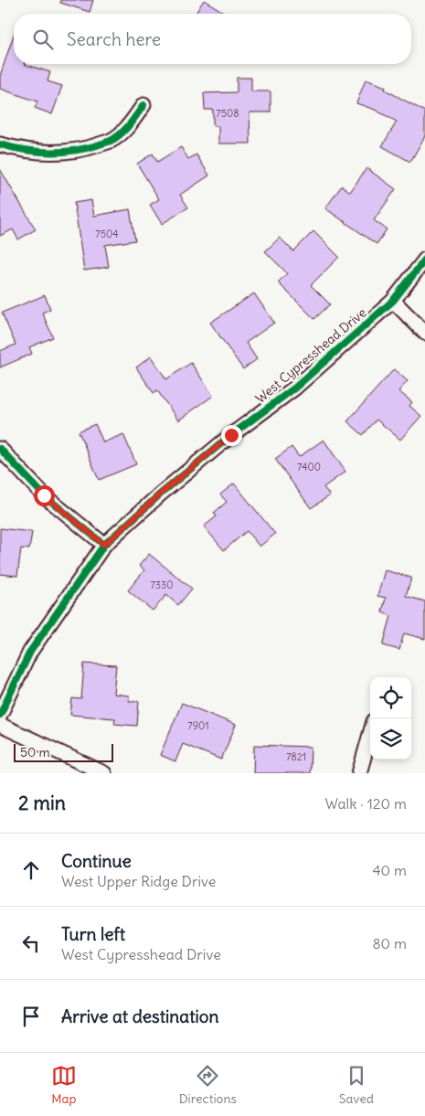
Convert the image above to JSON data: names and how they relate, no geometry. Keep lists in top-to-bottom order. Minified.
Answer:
{"streets":{"street":["West Cypresshead Drive"]},"house_numbers":["7508","7504","7400","7330","7901","7821"],"scale_bar":"50 m","page":{"search":"Search here","scale":"50 m","heading":["2 min","Walk · 120 m"],"list":[["Continue","West Upper Ridge Drive","40 m"],["Turn left","West Cypresshead Drive","80 m"],"Arrive at destination"],"nav":["Map","Directions","Saved"]}}
